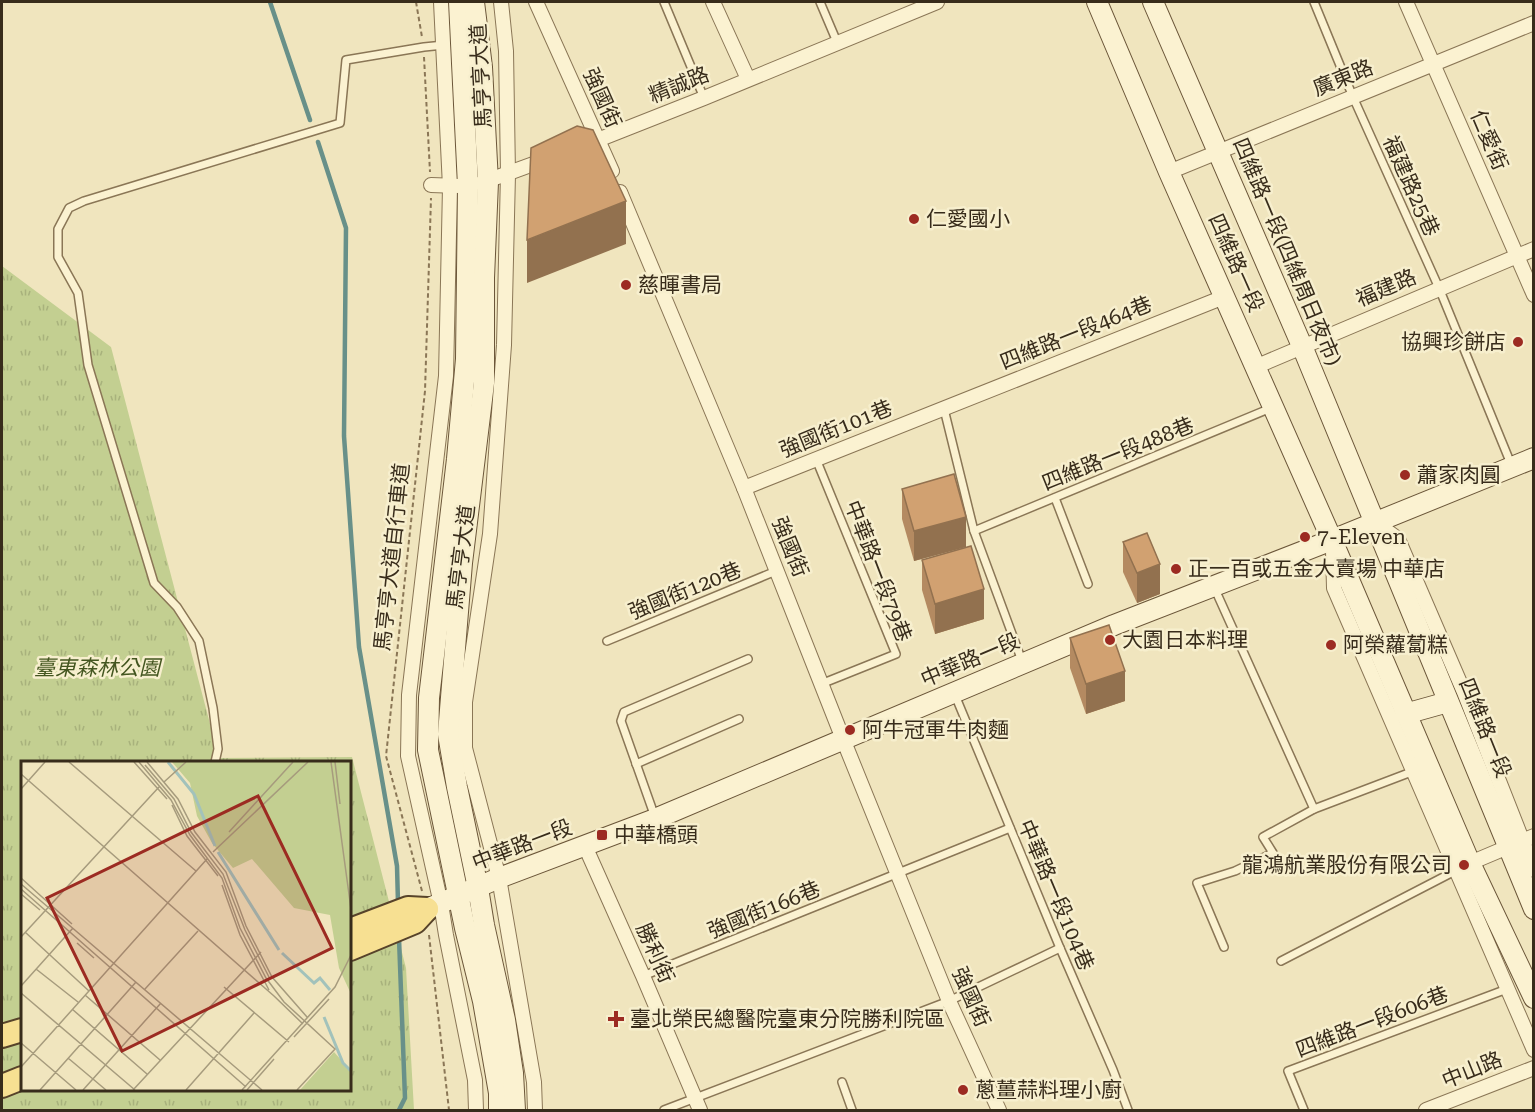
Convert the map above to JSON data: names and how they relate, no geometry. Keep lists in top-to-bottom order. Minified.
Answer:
{"streets":{"street":["馬亨亨大道","廣東路","精誠路","強國街","仁愛街","四維路一段(四維周日夜市)","四維路一段","福建路","四維路一段464巷","強國街101巷","中華路一段","勝利街","中山路"],"lane":["福建路25巷","四維路一段488巷","中華路一段79巷","強國街120巷","中華路一段104巷","強國街166巷","四維路一段606巷"],"path":["馬亨亨大道自行車道"]},"crossings":[["馬亨亨大道","馬亨亨大道自行車道"],["馬亨亨大道","中華路一段"],["廣東路","仁愛街"],["廣東路","福建路25巷"],["廣東路","四維路一段(四維周日夜市)"],["廣東路","四維路一段"],["精誠路","強國街"],["強國街","強國街101巷"],["強國街","中華路一段79巷"],["強國街","強國街120巷"],["強國街","中華路一段"],["強國街","強國街166巷"],["仁愛街","福建路"],["福建路25巷","福建路"],["福建路25巷","中華路一段"],["四維路一段(四維周日夜市)","四維路一段"],["四維路一段(四維周日夜市)","福建路"],["四維路一段(四維周日夜市)","中華路一段"],["四維路一段","福建路"],["四維路一段","四維路一段464巷"],["四維路一段","四維路一段488巷"],["四維路一段","中華路一段"],["四維路一段","四維路一段606巷"],["四維路一段464巷","強國街101巷"],["強國街101巷","中華路一段79巷"],["馬亨亨大道自行車道","中華路一段"],["中華路一段","中華路一段104巷"],["中華路一段","勝利街"],["中華路一段104巷","強國街166巷"],["強國街166巷","勝利街"]],"parks":["臺東森林公園"],"places":{"other":["仁愛國小","慈暉書局","協興珍餅店","蕭家肉圓","7-Eleven","正一百或五金大賣場 中華店","大園日本料理","阿榮蘿蔔糕","阿牛冠軍牛肉麵","龍鴻航業股份有限公司","蔥薑蒜料理小廚"],"transit":["中華橋頭"],"health":["臺北榮民總醫院臺東分院勝利院區"]}}
